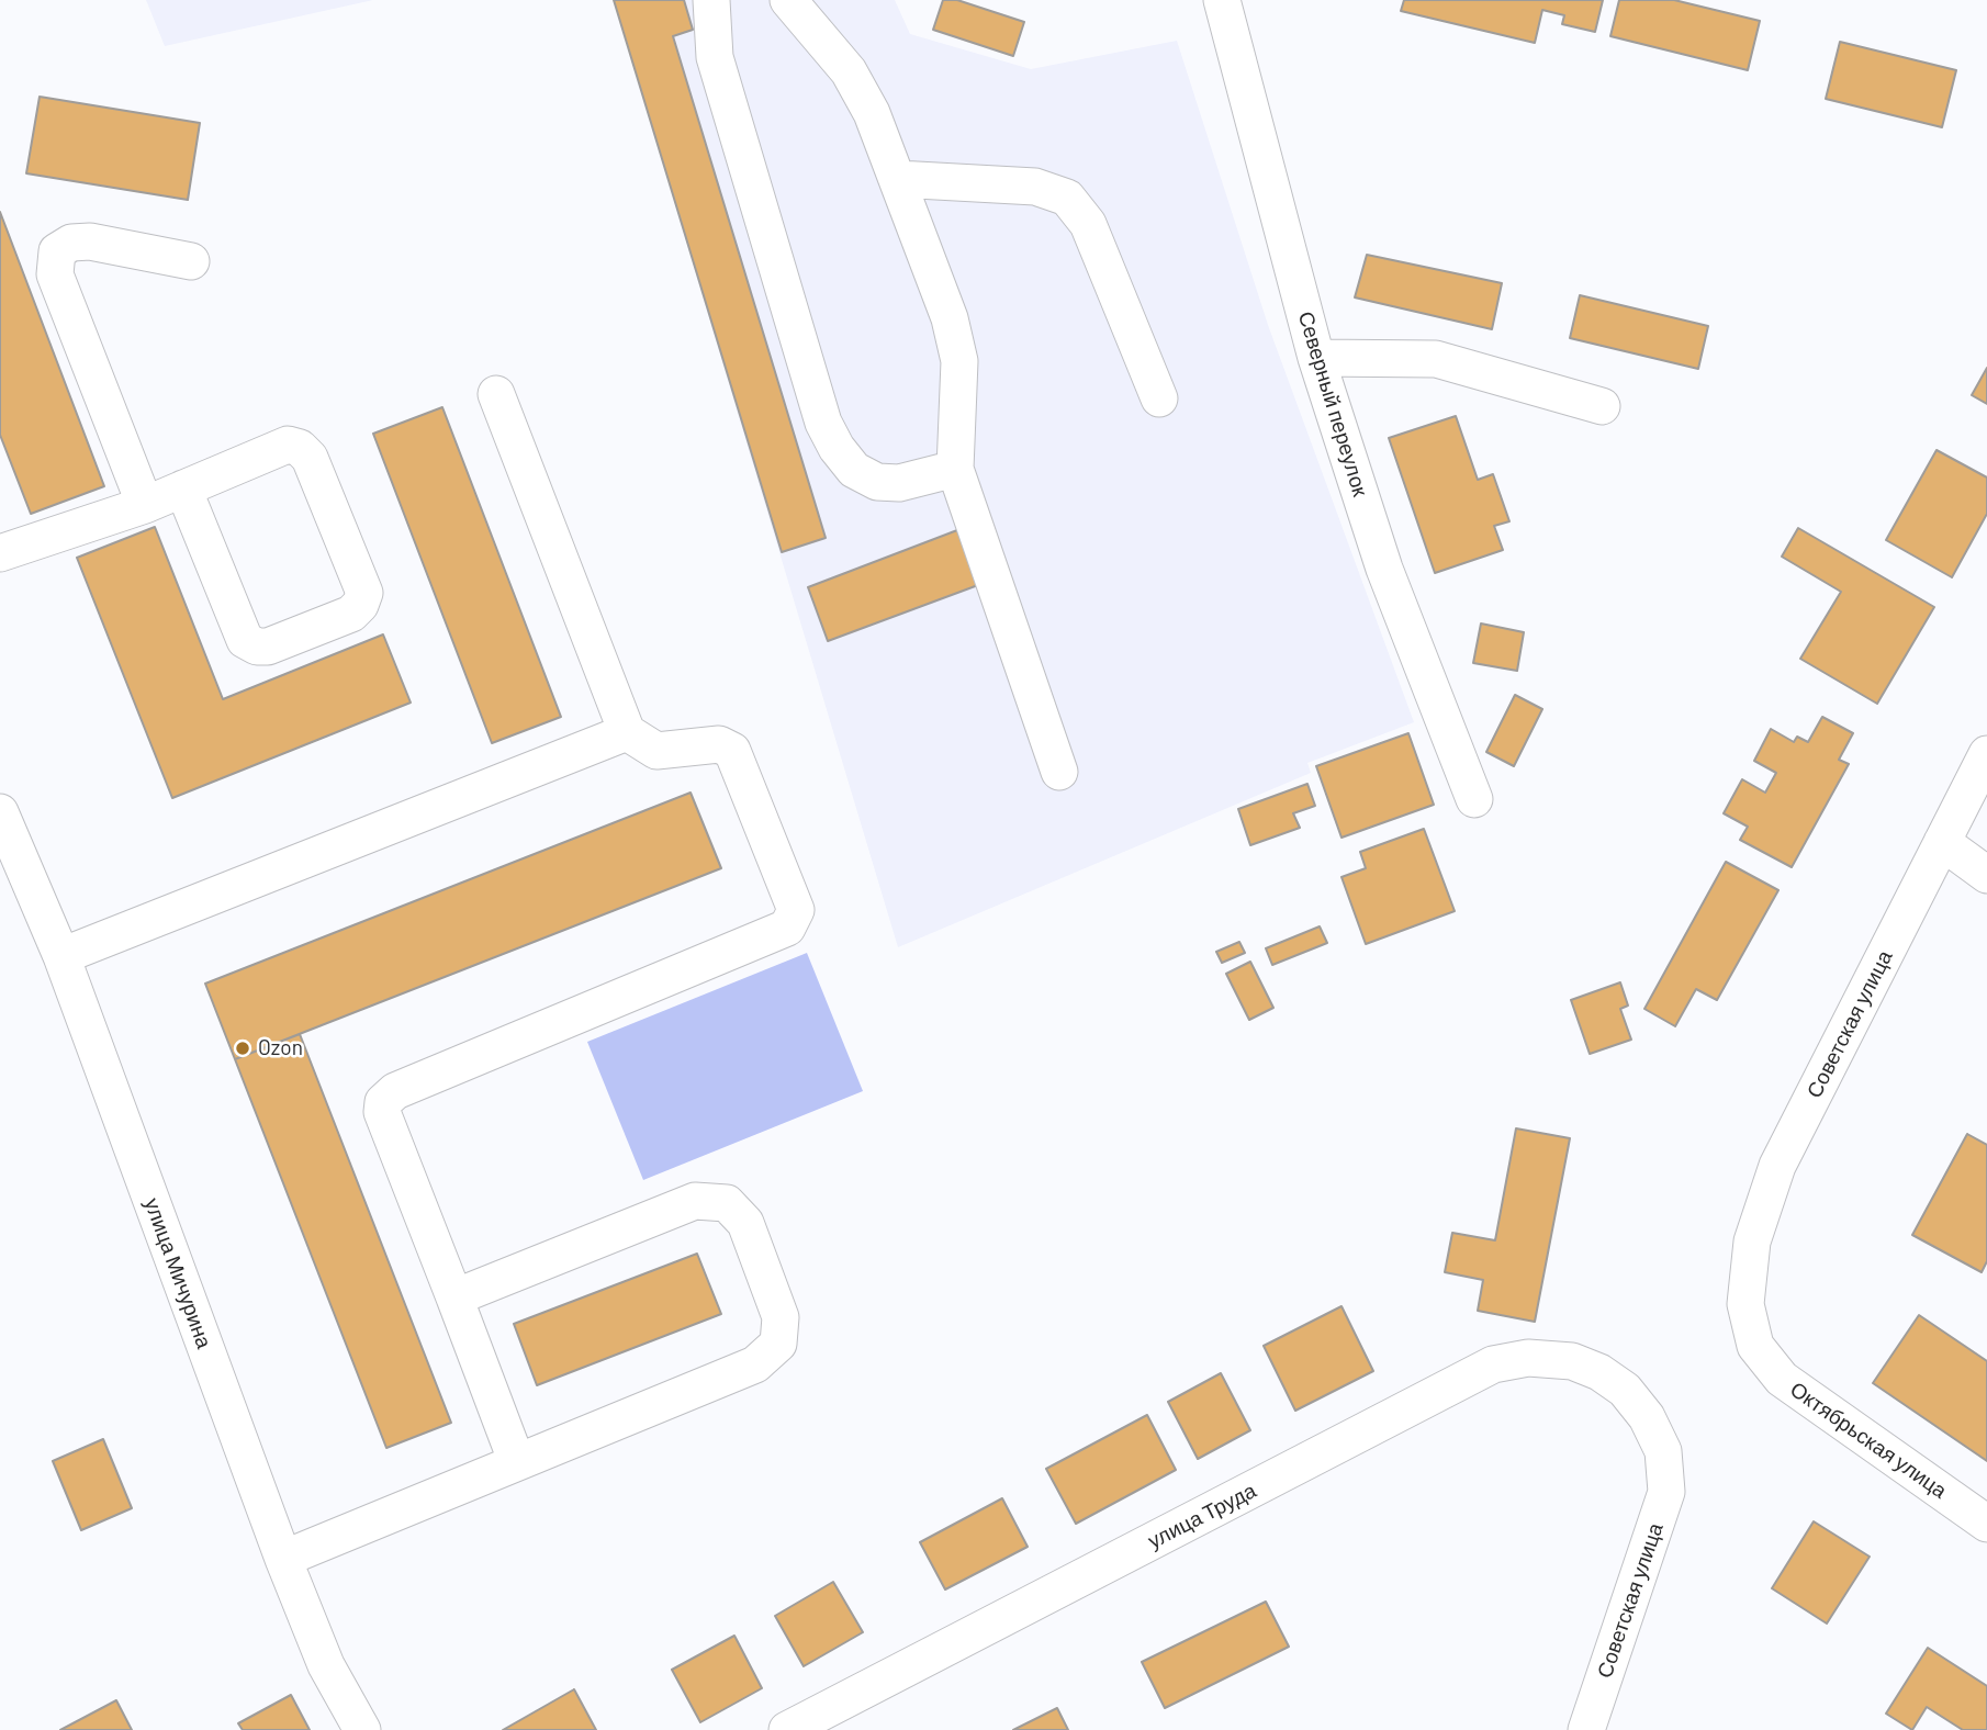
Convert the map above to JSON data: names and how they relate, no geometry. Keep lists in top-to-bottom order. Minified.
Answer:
{"streets":{"street":["Северный переулок","Советская улица","улица Мичурина","Октябрьская улица","улица Труда"]},"crossings":[["Советская улица","Октябрьская улица"],["Советская улица","улица Труда"]],"places":["Ozon"]}
